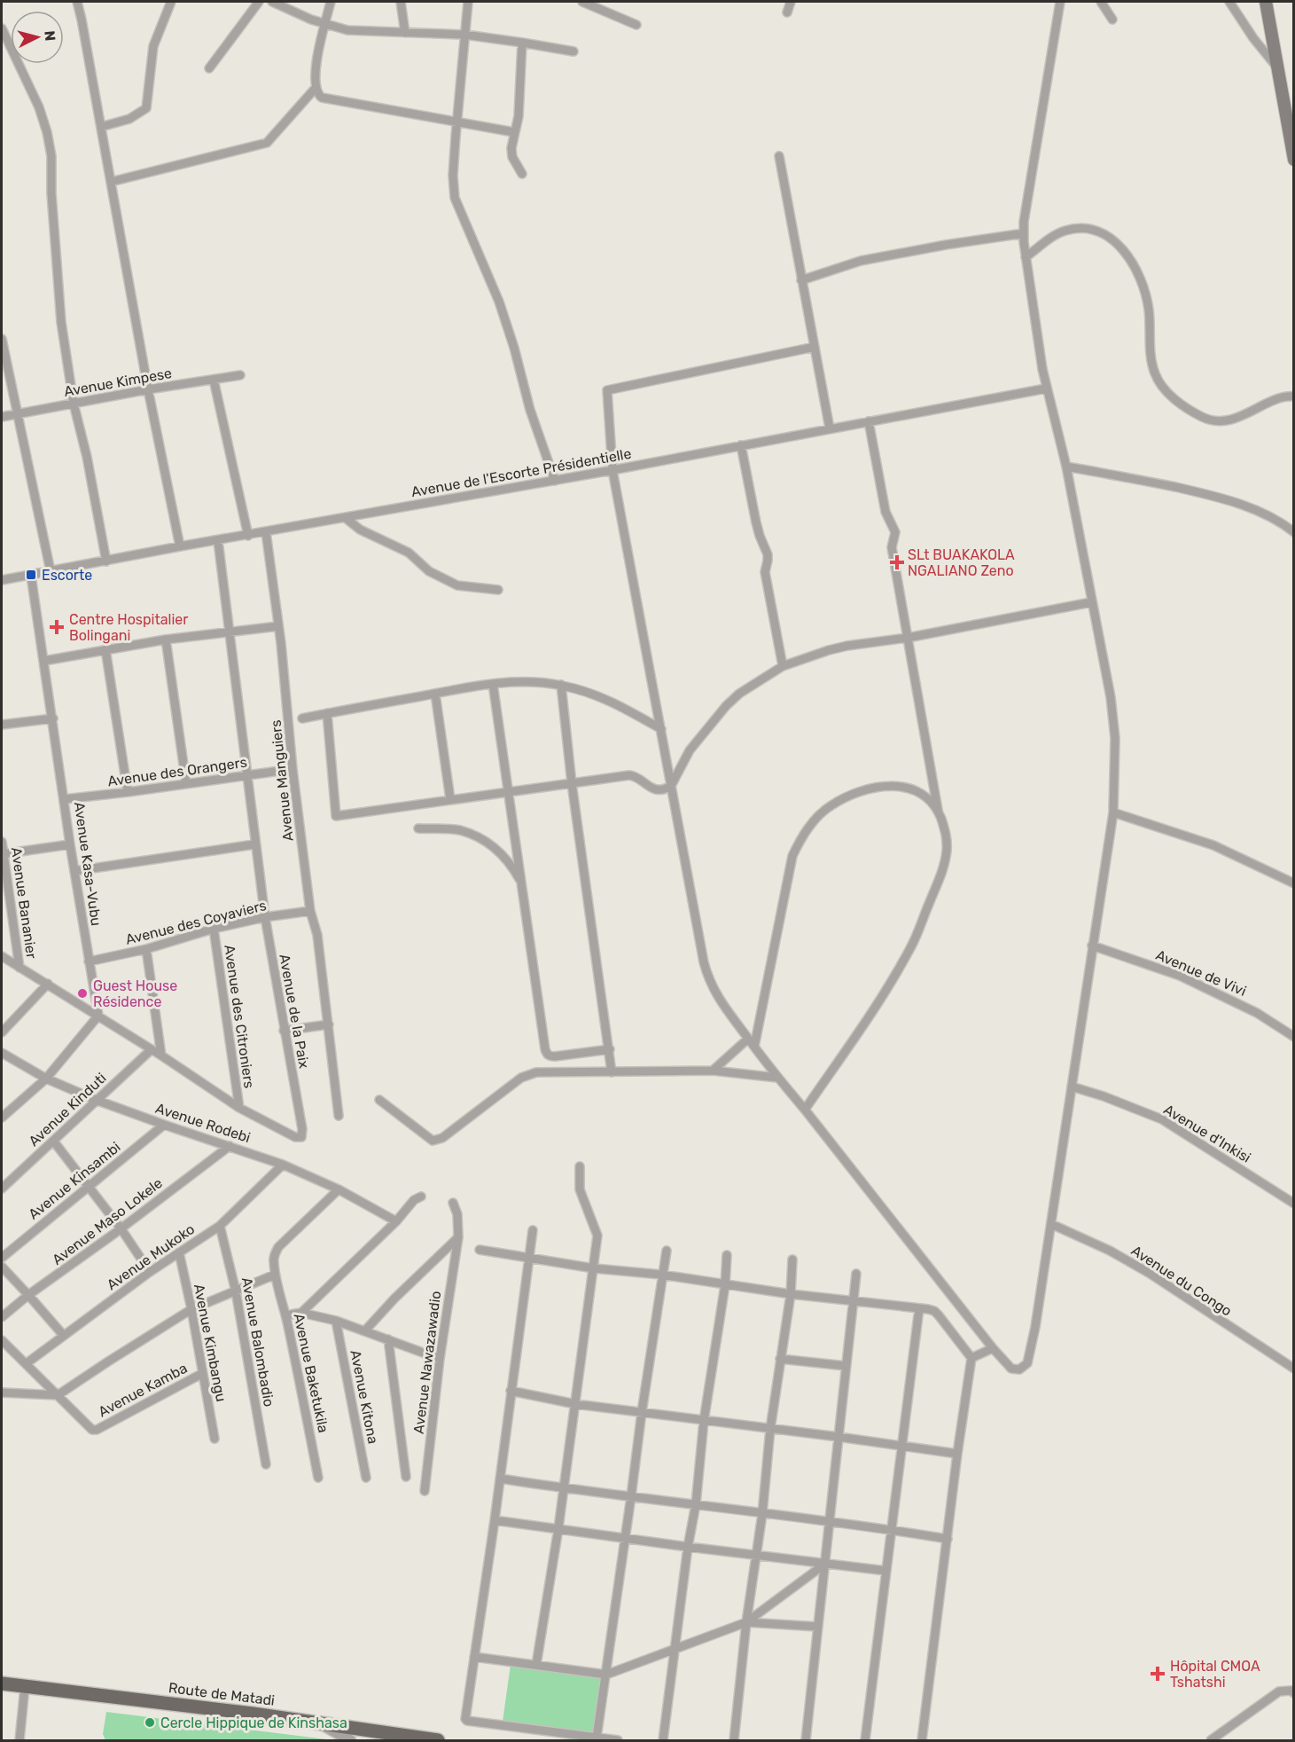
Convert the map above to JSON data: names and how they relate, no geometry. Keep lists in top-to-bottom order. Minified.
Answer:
{"streets":{"main road":["Route de Matadi"],"street":["Avenue Kimpese","Avenue de l'Escorte Présidentielle","Avenue des Orangers","Avenue Manguiers","Avenue Kasa-Vubu","Avenue Bananier","Avenue des Coyaviers","Avenue de Vivi","Avenue de la Paix","Avenue des Citroniers","Avenue Kinduti","Avenue Rodebi","Avenue d'Inkisi","Avenue Kinsambi","Avenue Maso Lokele","Avenue Mukoko","Avenue du Congo","Avenue Balombadio","Avenue Kimbangu","Avenue Nawazawadio","Avenue Baketukila","Avenue Kamba","Avenue Kitona"]},"crossings":[["Avenue de l'Escorte Présidentielle","Avenue Manguiers"],["Avenue de l'Escorte Présidentielle","Avenue Kasa-Vubu"],["Avenue de l'Escorte Présidentielle","Avenue de la Paix"],["Avenue des Orangers","Avenue Manguiers"],["Avenue des Orangers","Avenue Kasa-Vubu"],["Avenue des Orangers","Avenue de la Paix"],["Avenue Manguiers","Avenue des Coyaviers"],["Avenue Kasa-Vubu","Avenue des Coyaviers"],["Avenue Kasa-Vubu","Avenue de la Paix"],["Avenue Bananier","Avenue de la Paix"],["Avenue des Coyaviers","Avenue de la Paix"],["Avenue des Coyaviers","Avenue des Citroniers"],["Avenue de la Paix","Avenue des Citroniers"],["Avenue de la Paix","Avenue Kinduti"],["Avenue Kinduti","Avenue Rodebi"],["Avenue Rodebi","Avenue Kinsambi"],["Avenue Rodebi","Avenue Maso Lokele"],["Avenue Rodebi","Avenue Mukoko"],["Avenue Mukoko","Avenue Balombadio"],["Avenue Mukoko","Avenue Kimbangu"],["Avenue Kimbangu","Avenue Kamba"]],"places":{"health":["SLt BUAKAKOLA NGALIANO Zeno","Centre Hospitalier Bolingani","Hôpital CMOA Tshatshi"],"transit":["Escorte"],"other":["Guest House Résidence","Cercle Hippique de Kinshasa"]},"north":"right"}
